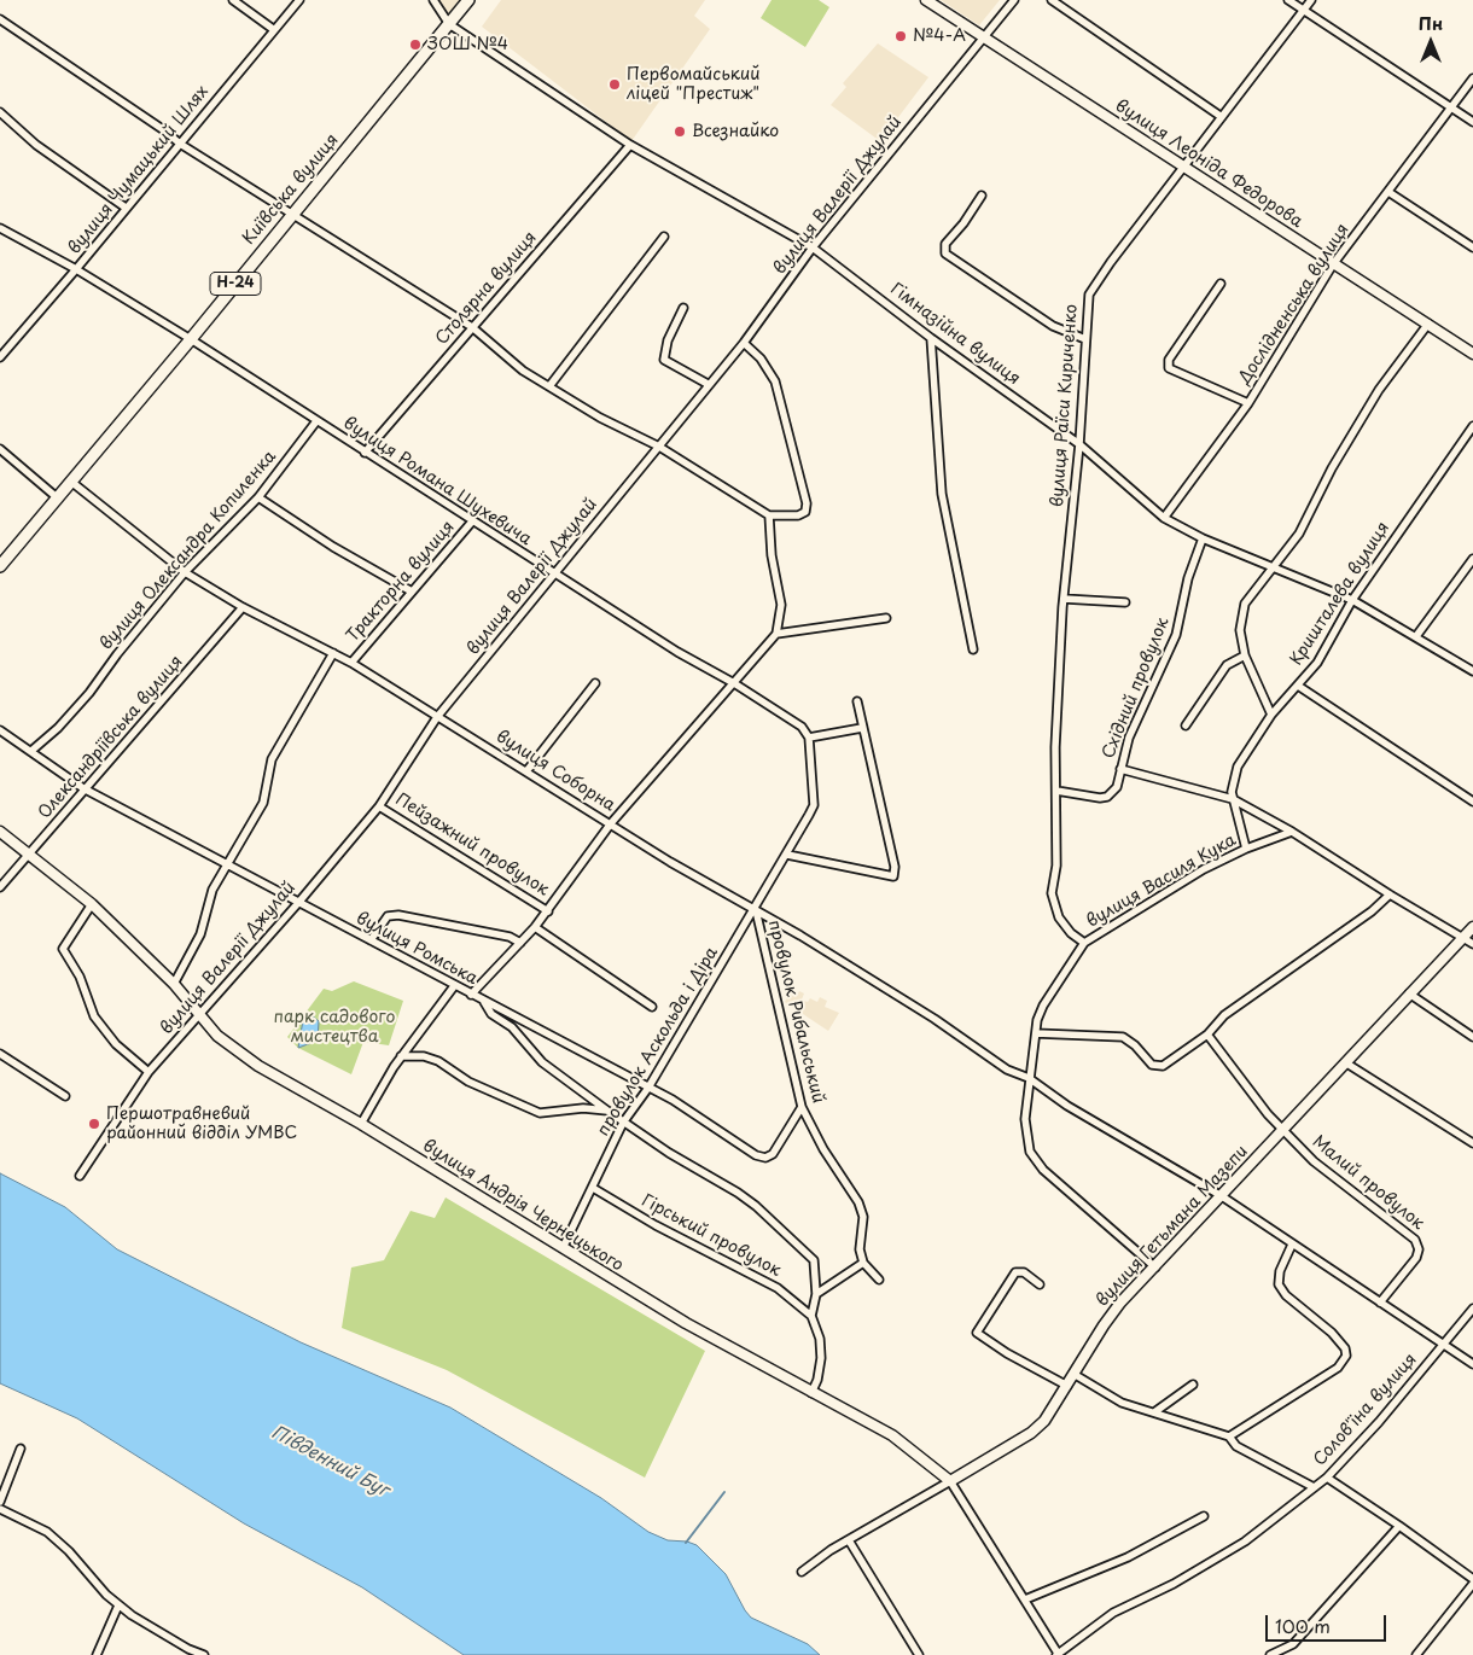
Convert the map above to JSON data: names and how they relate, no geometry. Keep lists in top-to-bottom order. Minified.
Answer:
{"streets":{"main road":["Київська вулиця","Н-24"],"street":["вулиця Леоніда Федорова","вулиця Чумацький Шлях","вулиця Валерії Джулай","Столярна вулиця","Дослідненська вулиця","Гімназійна вулиця","вулиця Раїси Кириченко","вулиця Романа Шухевича","вулиця Олександра Копиленка","Тракторна вулиця","Кришталева вулиця","Східний провулок","Олександріївська вулиця","вулиця Соборна","Пейзажний провулок","вулиця Василя Кука","вулиця Ромська","провулок Рибальський","провулок Аскольда і Діра","Малий провулок","вулиця Андрія Чернецького","вулиця Гетьмана Мазепи","Гірський провулок","Солов'їна вулиця"]},"crossings":[["вулиця Леоніда Федорова","вулиця Валерії Джулай"],["вулиця Леоніда Федорова","Дослідненська вулиця"],["вулиця Леоніда Федорова","вулиця Раїси Кириченко"],["вулиця Чумацький Шлях","вулиця Романа Шухевича"],["Київська вулиця","Гімназійна вулиця"],["Київська вулиця","вулиця Романа Шухевича"],["Київська вулиця","вулиця Соборна"],["вулиця Валерії Джулай","Гімназійна вулиця"],["вулиця Валерії Джулай","вулиця Романа Шухевича"],["вулиця Валерії Джулай","вулиця Соборна"],["вулиця Валерії Джулай","Пейзажний провулок"],["вулиця Валерії Джулай","вулиця Ромська"],["вулиця Валерії Джулай","вулиця Андрія Чернецького"],["Столярна вулиця","Гімназійна вулиця"],["Столярна вулиця","вулиця Романа Шухевича"],["Дослідненська вулиця","Гімназійна вулиця"],["Гімназійна вулиця","вулиця Раїси Кириченко"],["Гімназійна вулиця","Кришталева вулиця"],["Гімназійна вулиця","Східний провулок"],["вулиця Раїси Кириченко","Східний провулок"],["вулиця Раїси Кириченко","вулиця Василя Кука"],["вулиця Романа Шухевича","вулиця Олександра Копиленка"],["вулиця Романа Шухевича","Тракторна вулиця"],["вулиця Олександра Копиленка","вулиця Соборна"],["вулиця Олександра Копиленка","вулиця Ромська"],["Тракторна вулиця","вулиця Соборна"],["Тракторна вулиця","вулиця Ромська"],["Тракторна вулиця","вулиця Андрія Чернецького"],["Кришталева вулиця","вулиця Василя Кука"],["Олександріївська вулиця","вулиця Соборна"],["Олександріївська вулиця","вулиця Ромська"],["Олександріївська вулиця","вулиця Андрія Чернецького"],["вулиця Соборна","вулиця Василя Кука"],["вулиця Соборна","провулок Рибальський"],["вулиця Соборна","провулок Аскольда і Діра"],["вулиця Соборна","Малий провулок"],["вулиця Соборна","вулиця Гетьмана Мазепи"],["вулиця Соборна","Солов'їна вулиця"],["вулиця Василя Кука","вулиця Гетьмана Мазепи"],["вулиця Ромська","провулок Рибальський"],["вулиця Ромська","провулок Аскольда і Діра"],["провулок Рибальський","провулок Аскольда і Діра"],["провулок Аскольда і Діра","вулиця Андрія Чернецького"],["провулок Аскольда і Діра","Гірський провулок"],["Малий провулок","вулиця Гетьмана Мазепи"],["вулиця Андрія Чернецького","вулиця Гетьмана Мазепи"],["вулиця Андрія Чернецького","Солов'їна вулиця"]],"water":["Південний Буг"],"parks":["парк садового мистецтва"],"places":["№4-А","ЗОШ №4","Первомайський ліцей \"Престиж\"","Всезнайко","Першотравневий районний відділ УМВС"],"scale_bar":"100 m","north":"top"}
